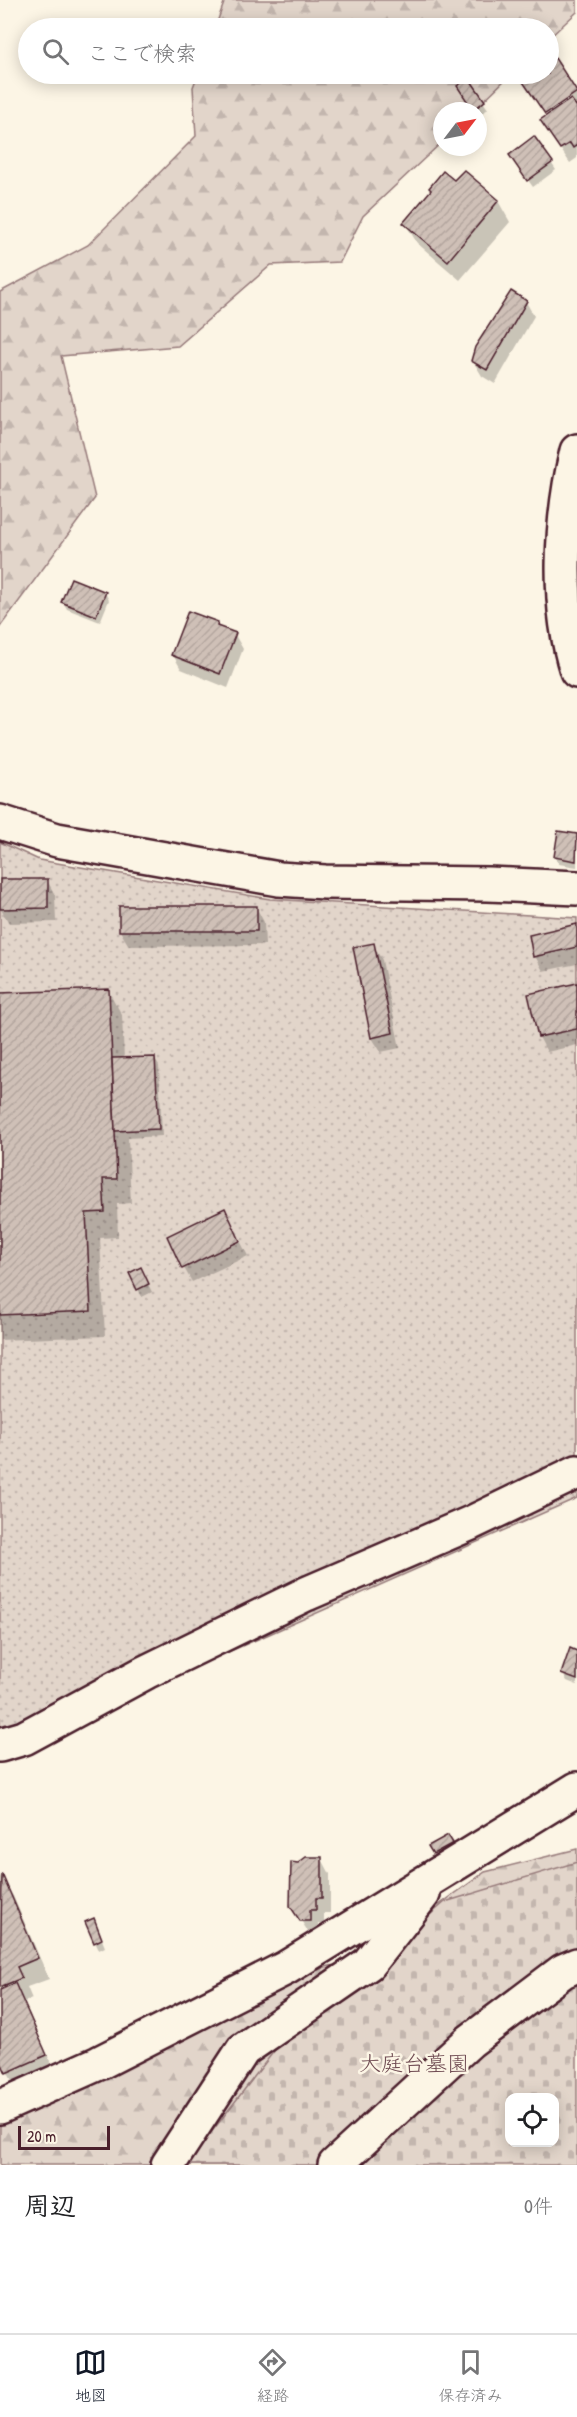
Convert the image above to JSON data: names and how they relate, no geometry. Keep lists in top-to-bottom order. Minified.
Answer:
{"parks":["大庭台墓園"],"scale_bar":"20 m","north":"top right","page":{"search":"ここで検索","scale":"20 m","heading":["周辺","0件"],"nav":["地図","経路","保存済み"]}}
